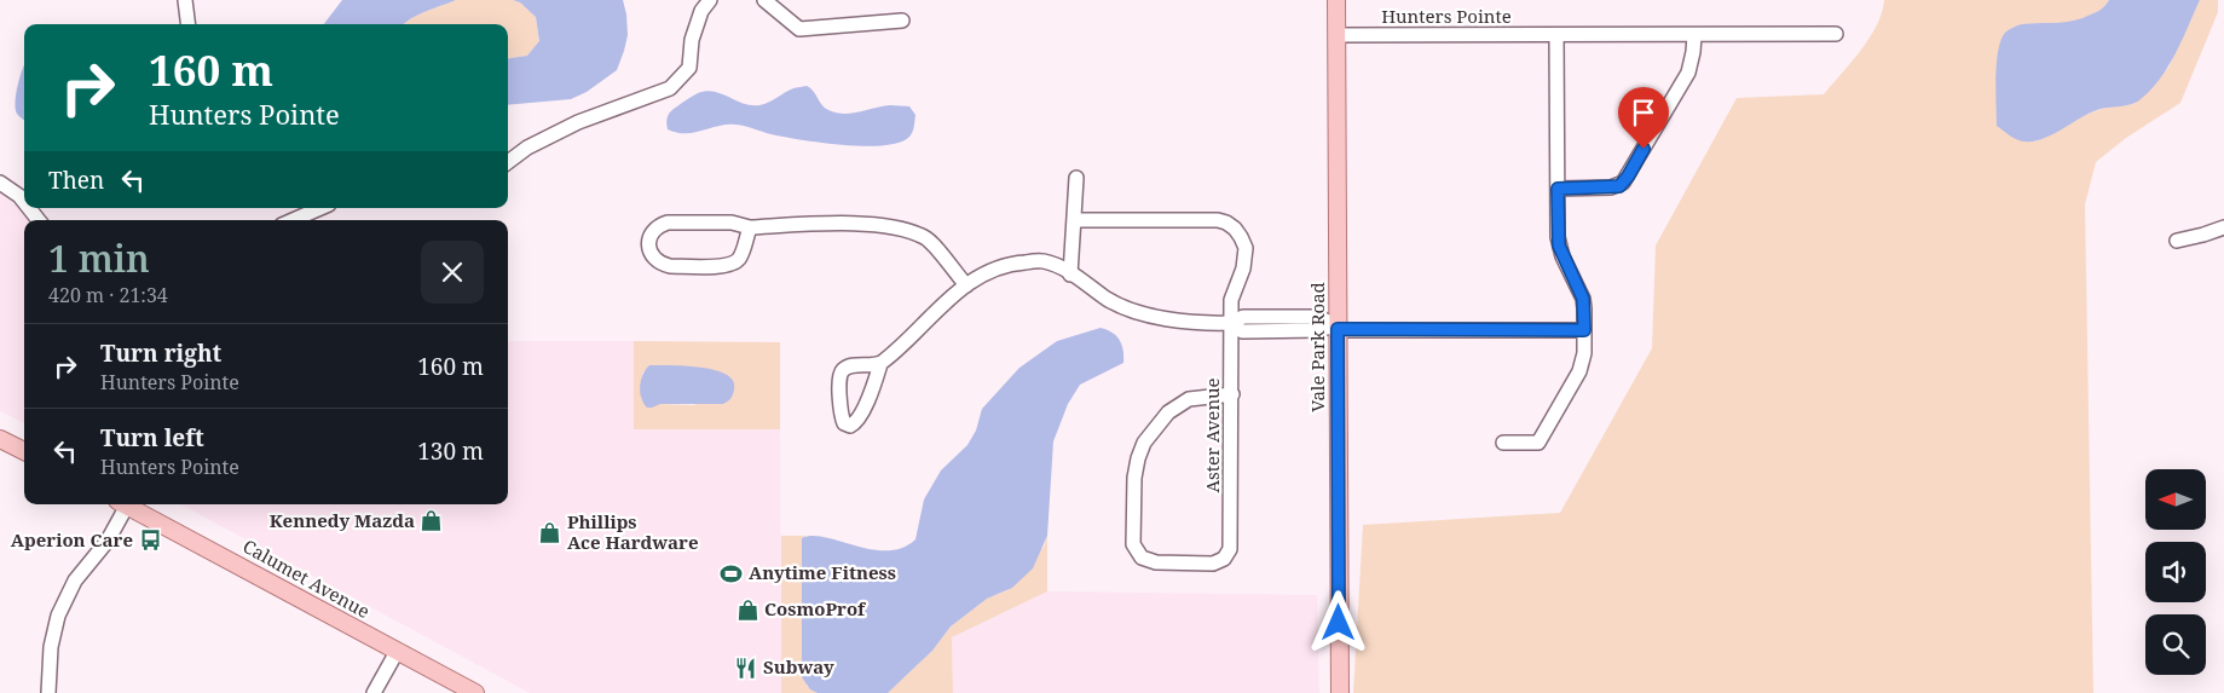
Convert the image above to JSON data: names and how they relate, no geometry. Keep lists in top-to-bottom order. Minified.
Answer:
{"streets":{"main road":["Vale Park Road","Calumet Avenue"],"street":["Hunters Pointe","Aster Avenue"]},"crossings":[["Hunters Pointe","Vale Park Road"]],"places":{"shop":["Kennedy Mazda","Phillips Ace Hardware","CosmoProf"],"bus stop":["Aperion Care"],"sports":["Anytime Fitness"],"restaurant":["Subway"]},"north":"left","page":{"turn":["160 m","Hunters Pointe"],"then":"Then","heading":["1 min","420 m · 21:34"],"list":[{"name":"Turn right","note":"Hunters Pointe","value":"160 m"},{"name":"Turn left","note":"Hunters Pointe","value":"130 m"}]}}
